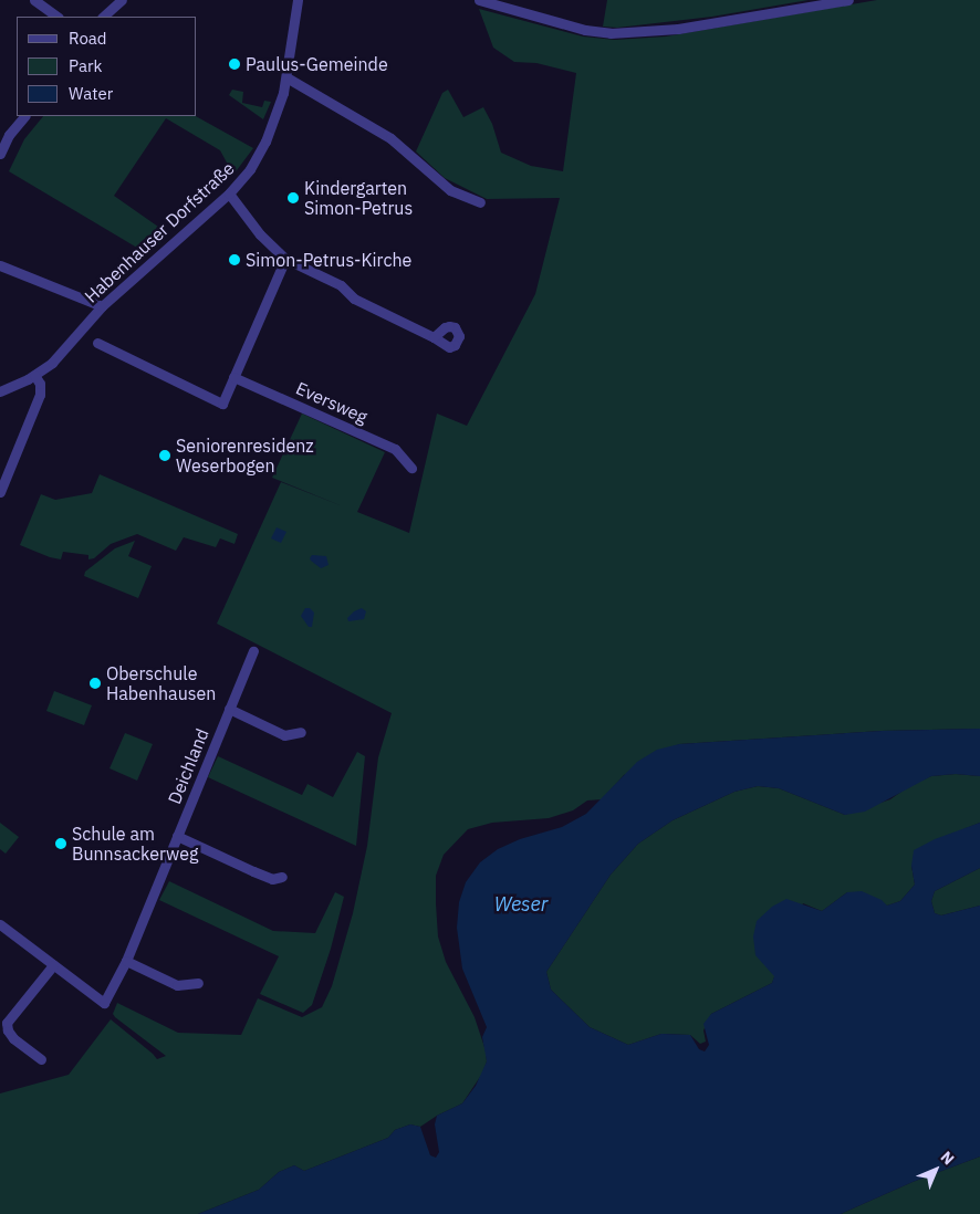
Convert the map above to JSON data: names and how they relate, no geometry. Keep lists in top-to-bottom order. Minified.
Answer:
{"streets":{"street":["Habenhauser Dorfstraße","Eversweg","Deichland"]},"water":["Weser"],"places":["Paulus-Gemeinde","Kindergarten Simon-Petrus","Simon-Petrus-Kirche","Seniorenresidenz Weserbogen","Oberschule Habenhausen","Schule am Bunnsackerweg"],"legend":["Road","Park","Water"],"north":"top right"}
